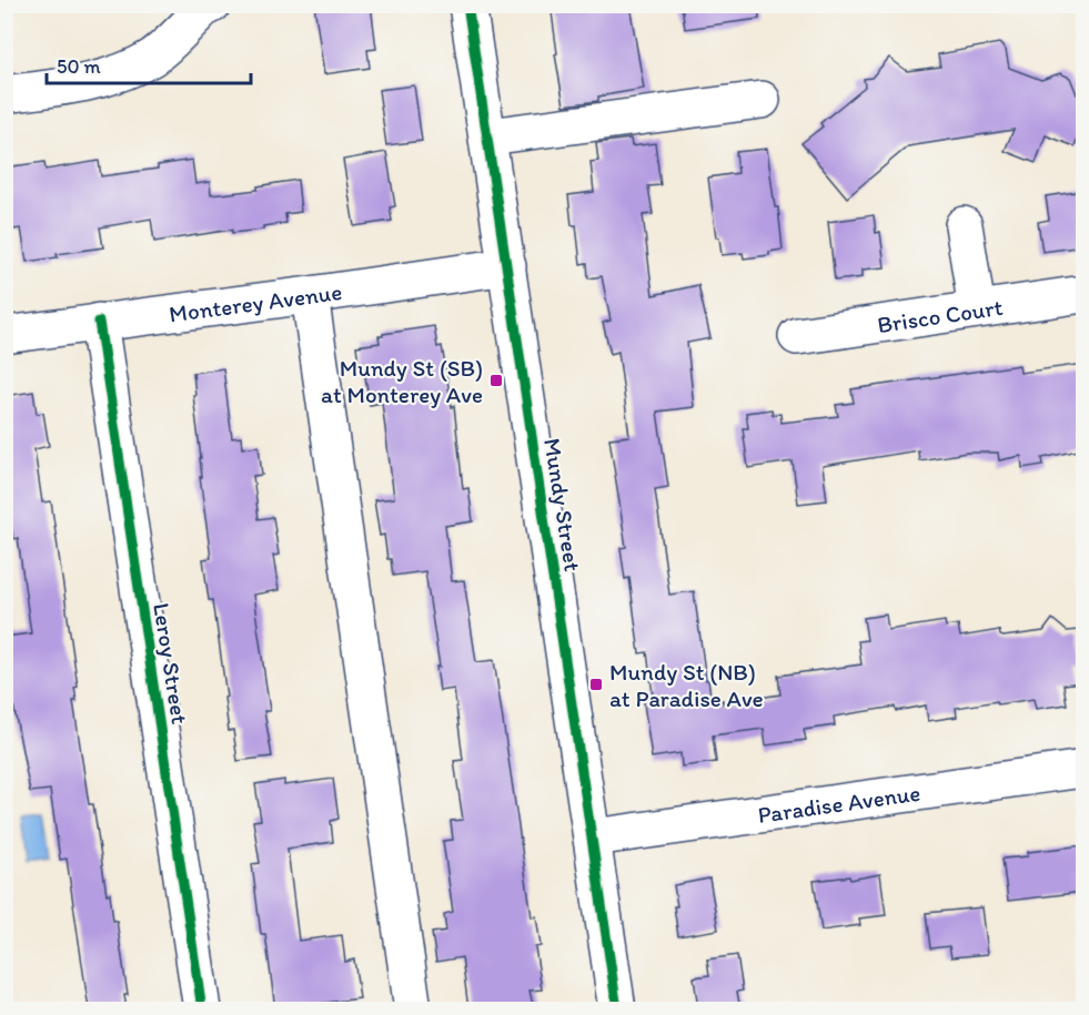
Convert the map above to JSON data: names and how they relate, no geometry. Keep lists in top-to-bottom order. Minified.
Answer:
{"streets":{"street":["Monterey Avenue","Brisco Court","Mundy Street","Leroy Street","Paradise Avenue"]},"crossings":[["Monterey Avenue","Mundy Street"],["Monterey Avenue","Leroy Street"],["Mundy Street","Paradise Avenue"]],"places":{"transit":["Mundy St (SB) at Monterey Ave","Mundy St (NB) at Paradise Ave"]},"scale_bar":"50 m"}
